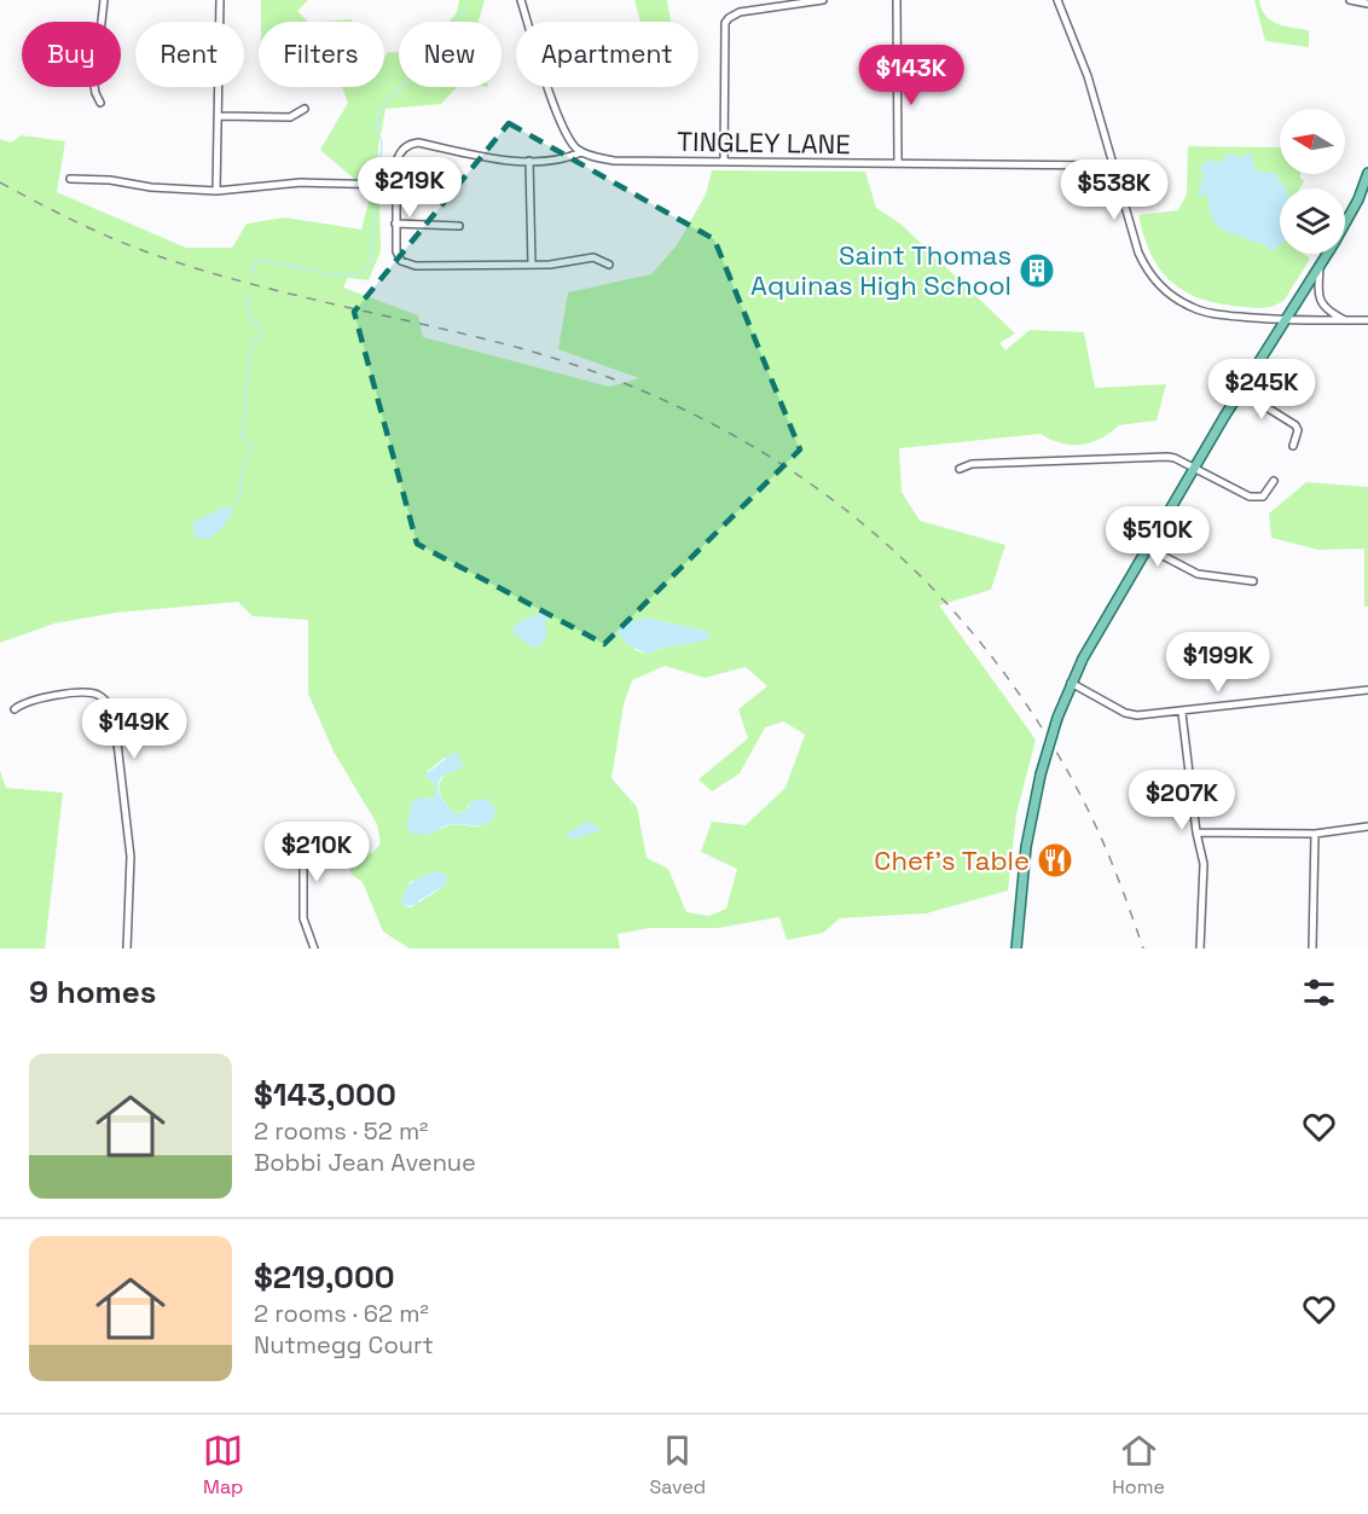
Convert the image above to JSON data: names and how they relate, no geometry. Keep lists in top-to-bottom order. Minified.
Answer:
{"streets":{"street":["TINGLEY LANE"]},"places":{"building":["Saint Thomas Aquinas High School"],"restaurant":["Chef's Table"]},"north":"left","page":{"chip":["Buy","Rent","Filters","New","Apartment"],"price":["$143K","$219K","$538K","$245K","$510K","$199K","$149K","$207K","$210K"],"heading":"9 homes","list":[{"name":"$143,000","note":"2 rooms · 52 m² · Bobbi Jean Avenue"},{"name":"$219,000","note":"2 rooms · 62 m² · Nutmegg Court"}],"tabs":["Map","Saved","Home"]}}
